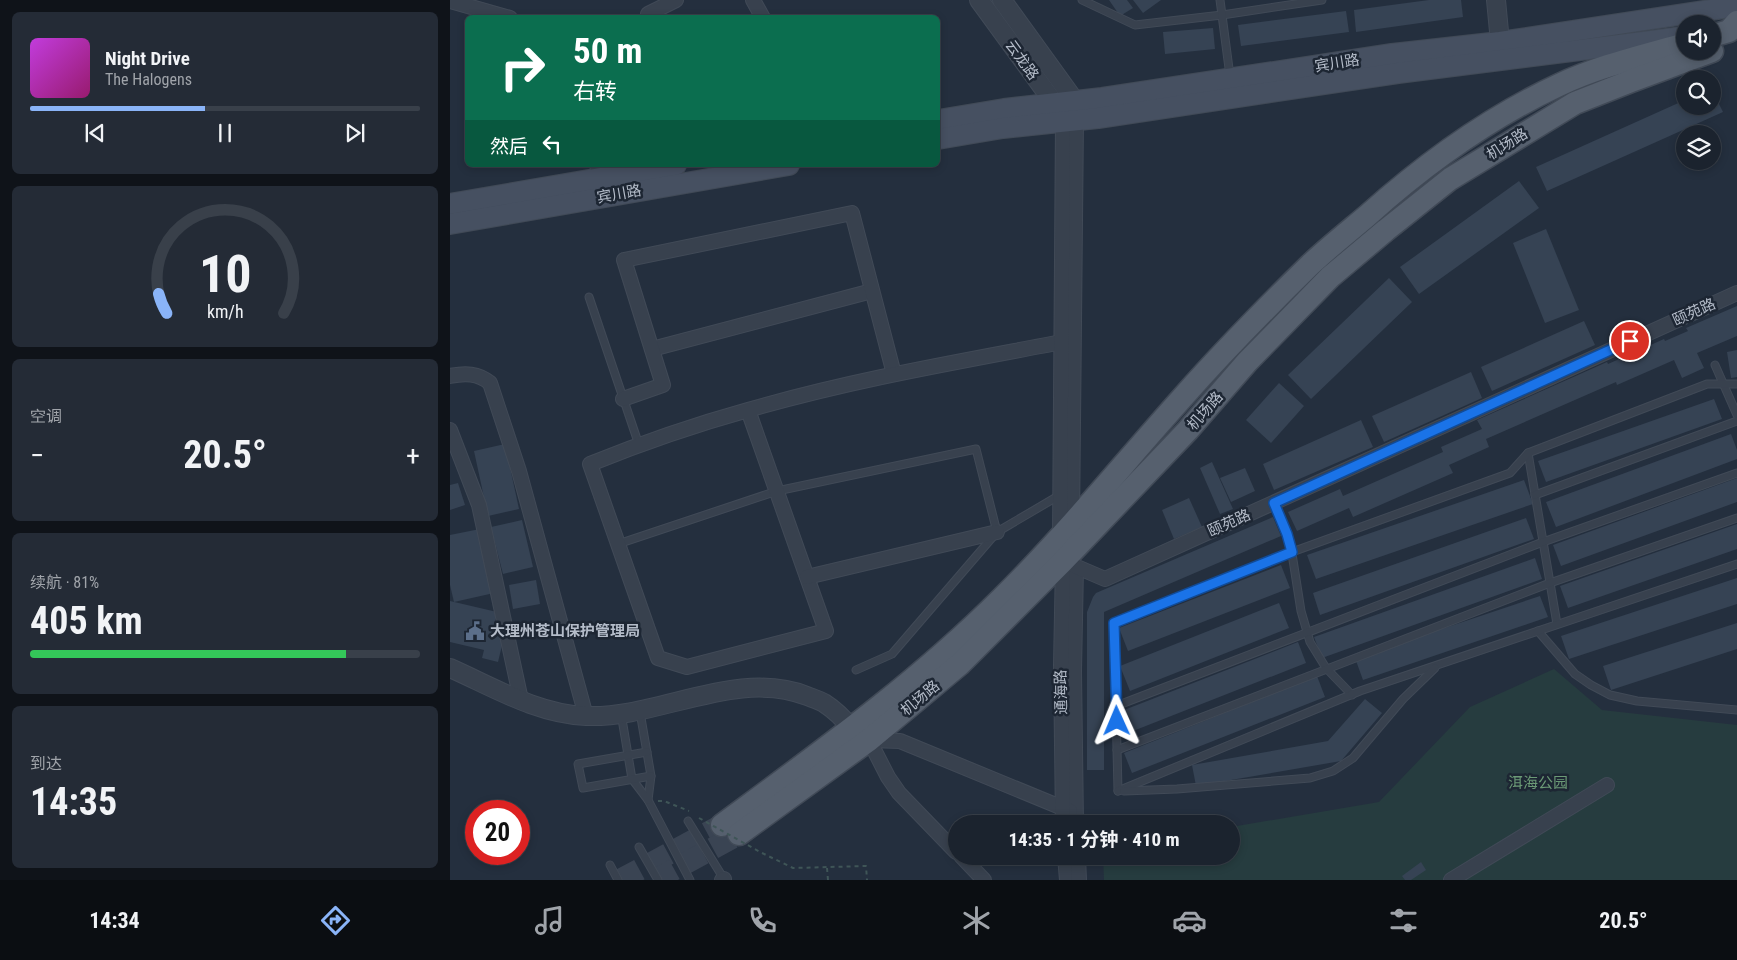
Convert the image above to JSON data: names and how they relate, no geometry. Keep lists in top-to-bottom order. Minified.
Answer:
{"streets":{"main road":["宾川路","机场路"],"street":["云龙路","颐苑路","通海路"]},"crossings":[["云龙路","宾川路"],["机场路","颐苑路"],["机场路","通海路"],["颐苑路","通海路"]],"parks":["洱海公园"],"places":{"public building":["大理州苍山保护管理局"]},"page":{"turn":["50 m","右转"],"song":["Night Drive","The Halogens"],"then":"然后","tile":["空调",["续航 · 81%","405 km"],["到达","14:35"]],"heat":["−","20.5°","+"],"limit":"20","trip":"14:35 · 1 分钟 · 410 m","tabs":["14:34","20.5°"],"gauge":["10","km/h"]}}
